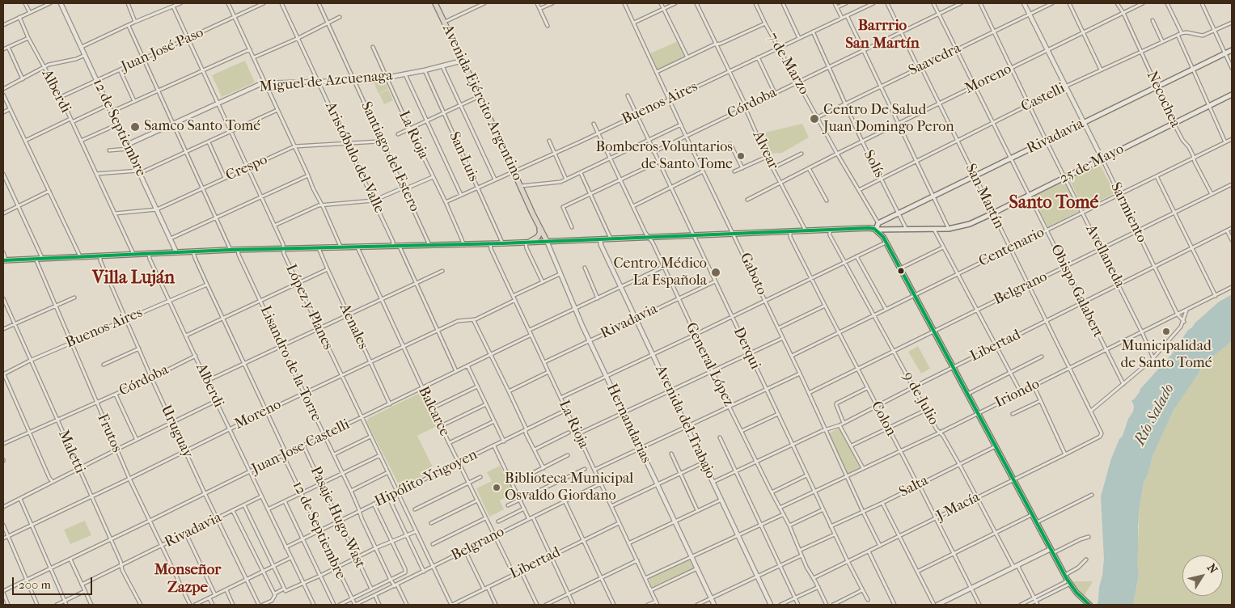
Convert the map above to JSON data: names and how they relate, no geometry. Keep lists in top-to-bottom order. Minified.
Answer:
{"streets":{"main road":["Avenida Ejército Argentino","Rivadavia","25 de Mayo"],"street":["Juan José Paso","Saavedra","7 de Marzo","Moreno","Miguel de Azcuenaga","Alberdi","Castelli","Necochea","Buenos Aires","Córdoba","12 de Septiembre","La Rioja","Alvear","Santiago del Estero","San Luis","Aristóbulo del Valle","Solís","Crespo","San Martín","Sarmiento","Centenario","Avellaneda","Gaboto","Belgrano","Obispo Galabert","López y Planes","Aenales","Libertad","Derqui","Lisandro de la Torre","General López","Iriondo","9 de Julio","Balcarce","Colon","Avenida del Trabajo","Hernandarias","Uruguay","Frutos","Juan Jose Castelli","Maletti","Hipólito Yrigoyen","Salta","J Macía","Pasaje Hugo Wast"]},"crossings":[["Juan José Paso","Alberdi"],["Juan José Paso","12 de Septiembre"],["Juan José Paso","López y Planes"],["Saavedra","7 de Marzo"],["Saavedra","Solís"],["Saavedra","San Martín"],["Saavedra","Sarmiento"],["Saavedra","Avellaneda"],["Saavedra","Obispo Galabert"],["7 de Marzo","Moreno"],["7 de Marzo","Castelli"],["7 de Marzo","Buenos Aires"],["7 de Marzo","Córdoba"],["7 de Marzo","Rivadavia"],["Moreno","Alberdi"],["Moreno","Necochea"],["Moreno","La Rioja"],["Moreno","Alvear"],["Moreno","Solís"],["Moreno","San Martín"],["Moreno","Sarmiento"],["Moreno","Avellaneda"],["Moreno","Obispo Galabert"],["Moreno","López y Planes"],["Moreno","Aenales"],["Moreno","Lisandro de la Torre"],["Moreno","Balcarce"],["Moreno","Uruguay"],["Moreno","Frutos"],["Moreno","Maletti"],["Miguel de Azcuenaga","Avenida Ejército Argentino"],["Miguel de Azcuenaga","12 de Septiembre"],["Miguel de Azcuenaga","La Rioja"],["Miguel de Azcuenaga","Santiago del Estero"],["Miguel de Azcuenaga","San Luis"],["Miguel de Azcuenaga","Aristóbulo del Valle"],["Miguel de Azcuenaga","López y Planes"],["Alberdi","Buenos Aires"],["Alberdi","Córdoba"],["Alberdi","Rivadavia"],["Alberdi","Crespo"],["Alberdi","Juan Jose Castelli"],["Alberdi","Hipólito Yrigoyen"],["Castelli","Necochea"],["Castelli","Solís"],["Castelli","San Martín"],["Castelli","Sarmiento"],["Castelli","Avellaneda"],["Castelli","Obispo Galabert"],["Necochea","Rivadavia"],["Necochea","25 de Mayo"],["Necochea","Centenario"],["Necochea","Belgrano"],["Avenida Ejército Argentino","Buenos Aires"],["Avenida Ejército Argentino","Hernandarias"],["Buenos Aires","La Rioja"],["Buenos Aires","Alvear"],["Buenos Aires","San Luis"],["Buenos Aires","Solís"],["Buenos Aires","Gaboto"],["Buenos Aires","Derqui"],["Buenos Aires","General López"],["Buenos Aires","Uruguay"],["Buenos Aires","Frutos"],["Buenos Aires","Maletti"],["Córdoba","Alvear"],["Córdoba","Solís"],["Córdoba","San Martín"],["Córdoba","Gaboto"],["Córdoba","Obispo Galabert"],["Córdoba","Derqui"],["Córdoba","Uruguay"],["Córdoba","Frutos"],["Córdoba","Maletti"],["12 de Septiembre","Crespo"],["12 de Septiembre","Belgrano"],["12 de Septiembre","Juan Jose Castelli"],["12 de Septiembre","Hipólito Yrigoyen"],["La Rioja","Rivadavia"],["La Rioja","Belgrano"],["La Rioja","Libertad"],["La Rioja","Juan Jose Castelli"],["La Rioja","Hipólito Yrigoyen"],["Rivadavia","Solís"],["Rivadavia","San Martín"],["Rivadavia","Sarmiento"],["Rivadavia","Avellaneda"],["Rivadavia","Obispo Galabert"],["Rivadavia","Derqui"],["Rivadavia","General López"],["Rivadavia","Avenida del Trabajo"],["Rivadavia","Hernandarias"],["Rivadavia","Uruguay"],["Rivadavia","Frutos"],["Rivadavia","Maletti"],["Santiago del Estero","Crespo"],["Aristóbulo del Valle","Crespo"],["Solís","25 de Mayo"],["25 de Mayo","San Martín"],["25 de Mayo","Sarmiento"],["25 de Mayo","Avellaneda"],["25 de Mayo","Obispo Galabert"],["Crespo","López y Planes"],["San Martín","Centenario"],["San Martín","Belgrano"],["San Martín","Libertad"],["San Martín","Iriondo"],["San Martín","J Macía"],["Sarmiento","Centenario"],["Sarmiento","Belgrano"],["Sarmiento","Libertad"],["Sarmiento","Iriondo"],["Centenario","Avellaneda"],["Centenario","Gaboto"],["Centenario","Obispo Galabert"],["Centenario","9 de Julio"],["Centenario","Colon"],["Avellaneda","Belgrano"],["Avellaneda","Libertad"],["Avellaneda","Iriondo"],["Gaboto","Belgrano"],["Gaboto","Libertad"],["Gaboto","Iriondo"],["Gaboto","Salta"],["Gaboto","J Macía"],["Belgrano","Obispo Galabert"],["Belgrano","López y Planes"],["Belgrano","Lisandro de la Torre"],["Belgrano","9 de Julio"],["Belgrano","Balcarce"],["Belgrano","Colon"],["Obispo Galabert","Libertad"],["Obispo Galabert","Iriondo"],["López y Planes","Libertad"],["López y Planes","Juan Jose Castelli"],["López y Planes","Hipólito Yrigoyen"],["Aenales","Juan Jose Castelli"],["Libertad","Derqui"],["Libertad","General López"],["Libertad","9 de Julio"],["Libertad","Balcarce"],["Libertad","Colon"],["Libertad","Avenida del Trabajo"],["Derqui","Iriondo"],["Derqui","Salta"],["Derqui","J Macía"],["Lisandro de la Torre","Juan Jose Castelli"],["Lisandro de la Torre","Hipólito Yrigoyen"],["General López","Iriondo"],["General López","J Macía"],["Iriondo","9 de Julio"],["Iriondo","Colon"],["9 de Julio","Salta"],["9 de Julio","J Macía"],["Balcarce","Juan Jose Castelli"],["Balcarce","Hipólito Yrigoyen"],["Colon","Salta"],["Colon","J Macía"],["Uruguay","Juan Jose Castelli"],["Frutos","Juan Jose Castelli"],["Juan Jose Castelli","Maletti"],["Juan Jose Castelli","Pasaje Hugo Wast"],["Hipólito Yrigoyen","Pasaje Hugo Wast"]],"districts":["Barrrio San Martín","Santo Tomé","Villa Luján","Monseñor Zazpe"],"water":["Río Salado"],"places":["Centro De Salud Juan Domingo Peron","Samco Santo Tomé","Bomberos Voluntarios de Santo Tome","Centro Médico La Española","Municipalidad de Santo Tomé","Biblioteca Municipal Osvaldo Giordano"],"scale_bar":"200 m","north":"top right"}
